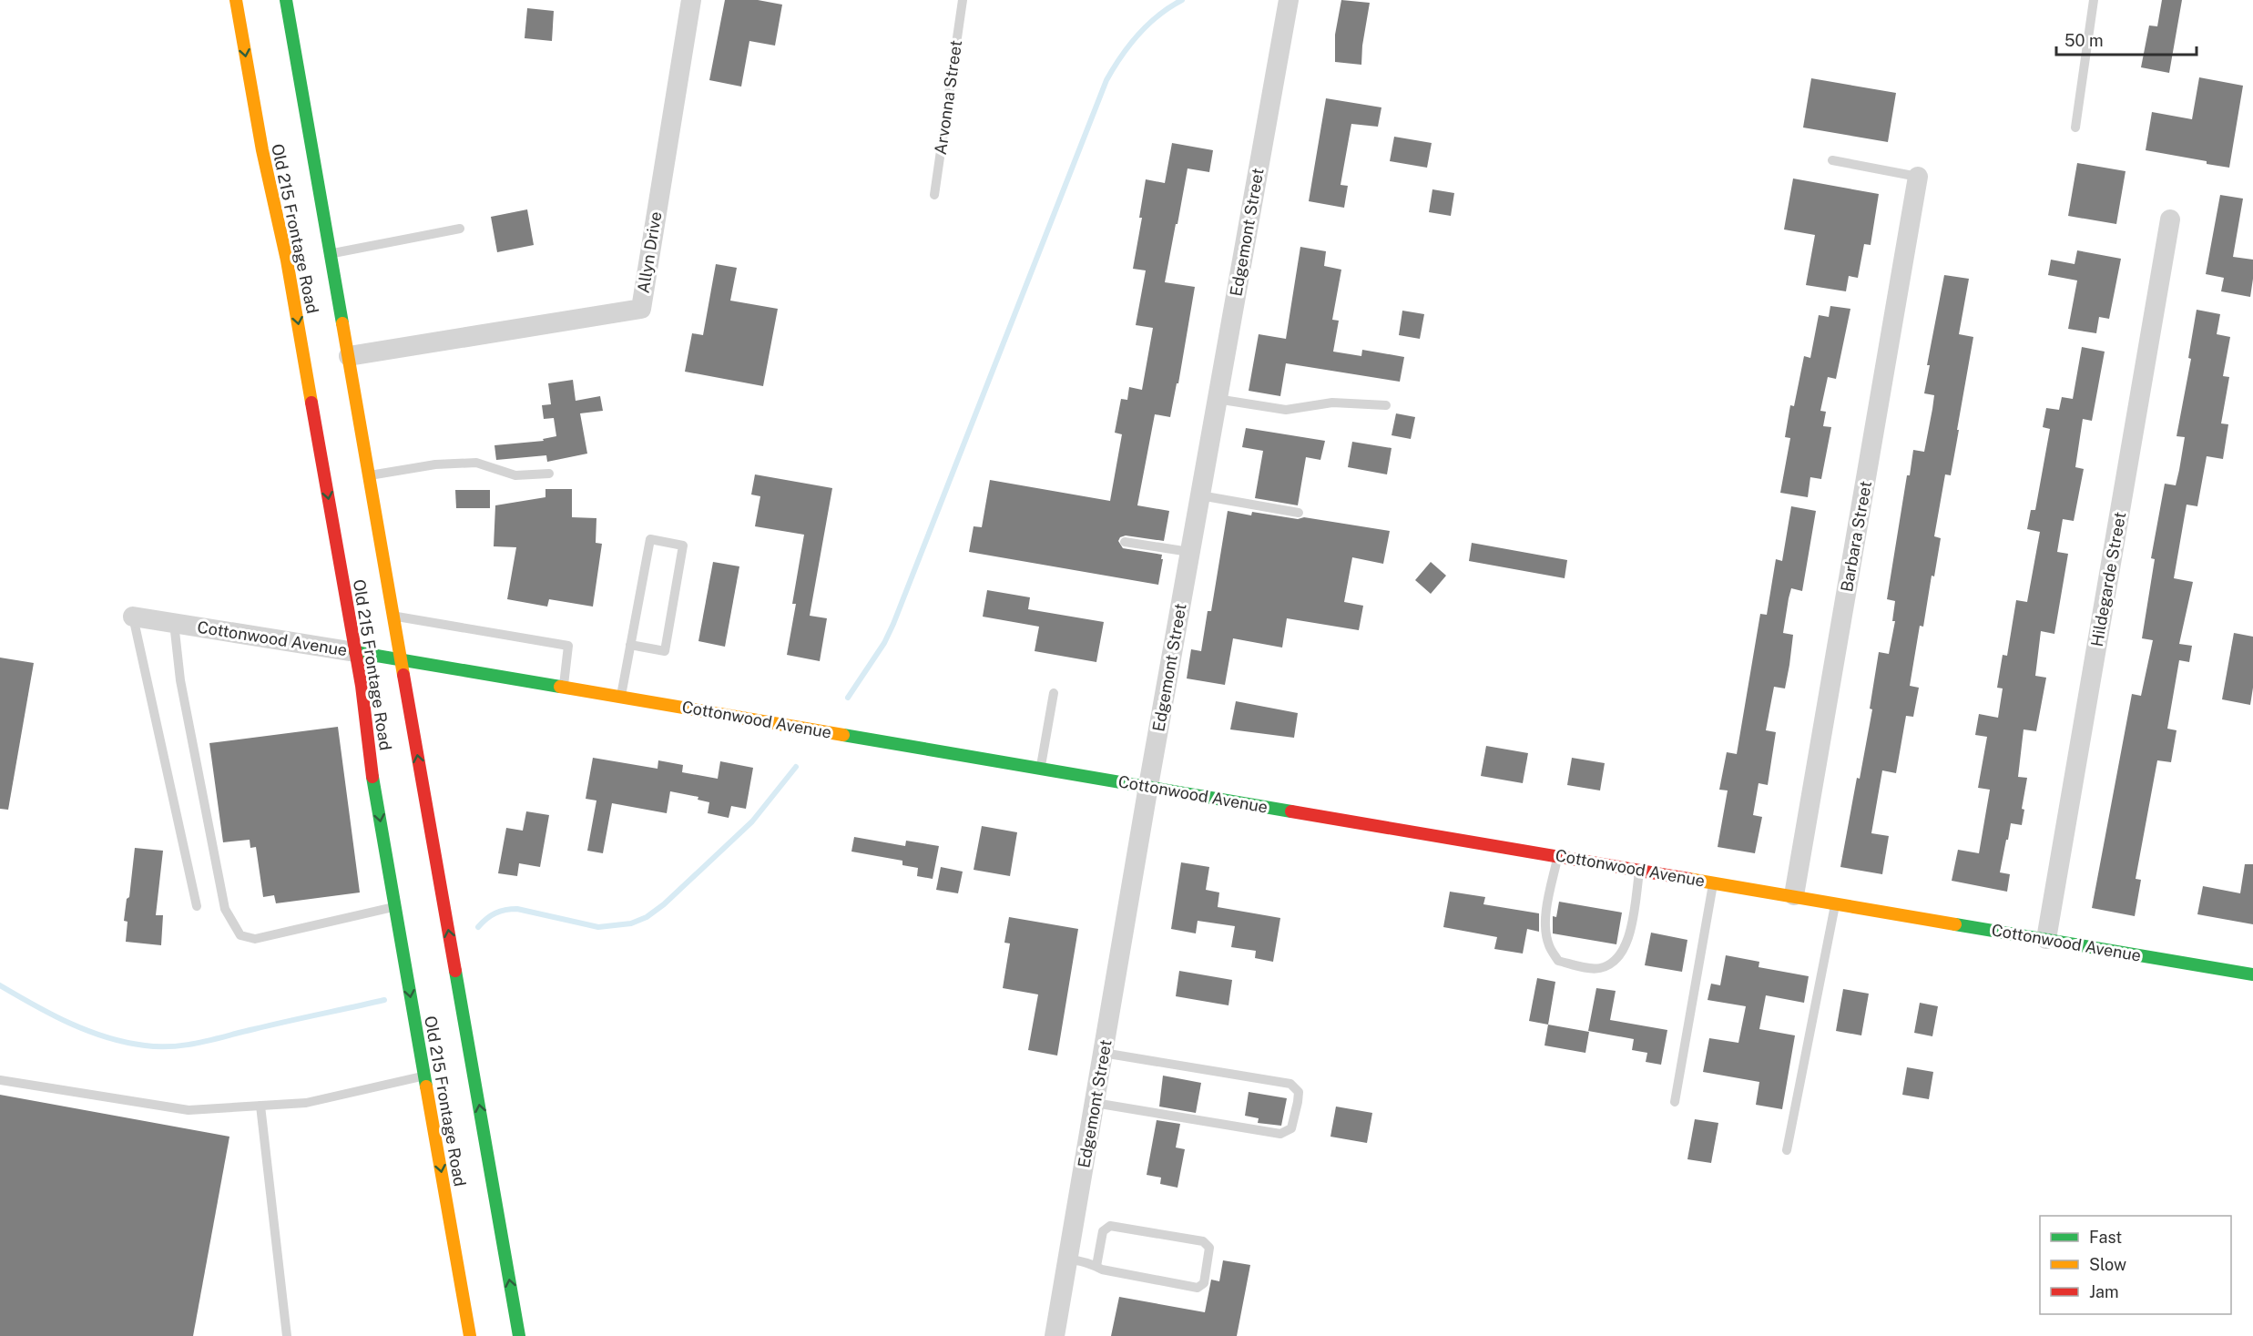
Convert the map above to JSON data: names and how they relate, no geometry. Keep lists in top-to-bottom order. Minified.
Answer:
{"streets":{"street":["Old 215 Frontage Road","Edgemont Street","Allyn Drive","Barbara Street","Hildegarde Street","Cottonwood Avenue"],"lane":["Arvonna Street"]},"crossings":[["Old 215 Frontage Road","Allyn Drive"],["Old 215 Frontage Road","Cottonwood Avenue"],["Edgemont Street","Cottonwood Avenue"],["Barbara Street","Cottonwood Avenue"],["Hildegarde Street","Cottonwood Avenue"]],"legend":["Fast","Slow","Jam"],"scale_bar":"50 m"}
